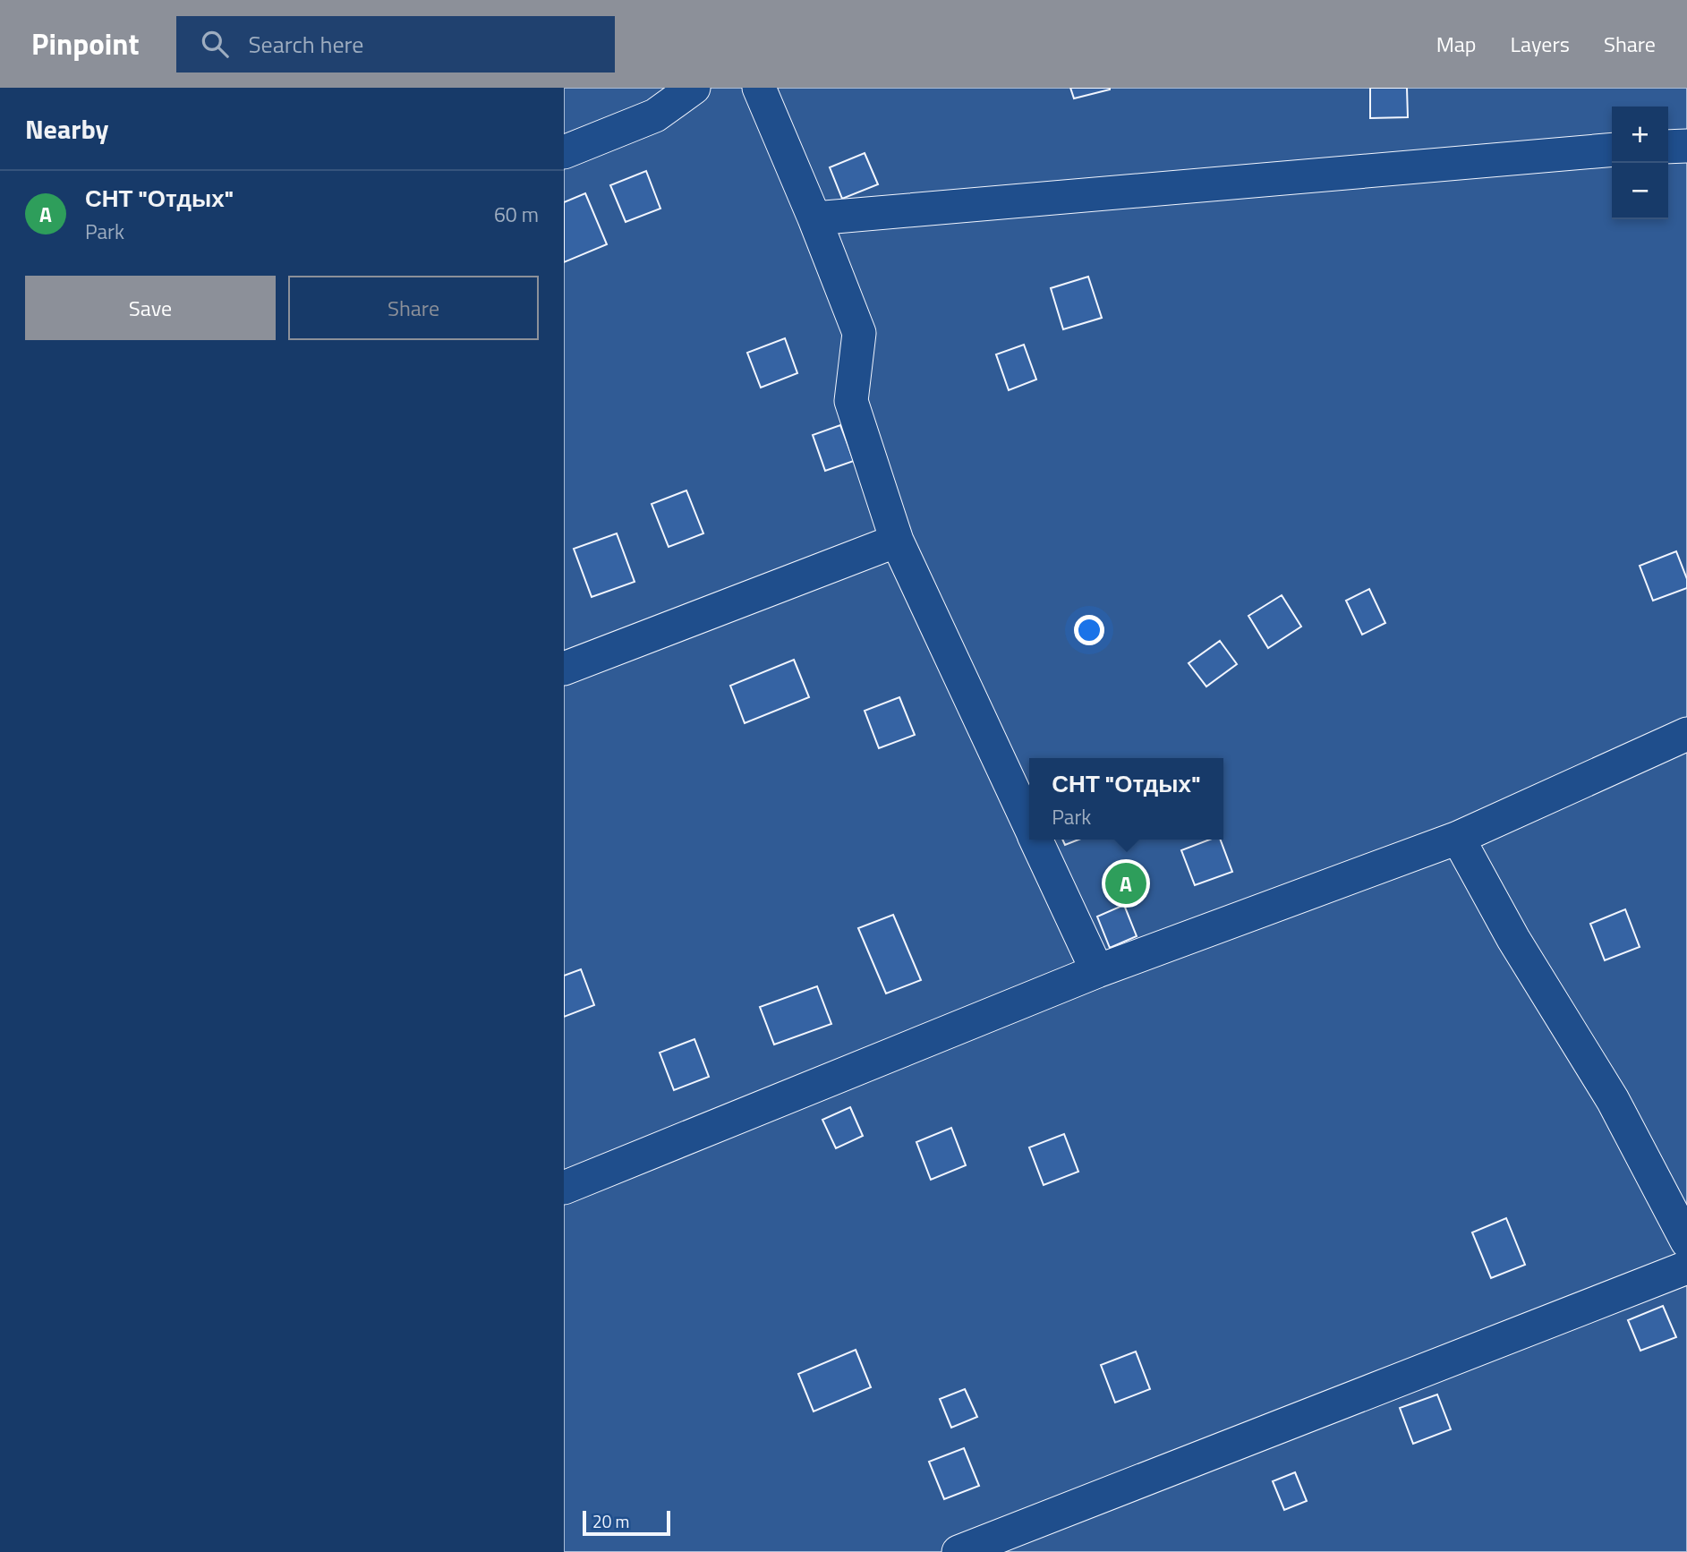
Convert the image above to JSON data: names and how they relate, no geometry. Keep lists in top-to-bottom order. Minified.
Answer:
{"scale_bar":"20 m","page":{"header":"Pinpoint","search":"Search here","nav":["Map","Layers","Share"],"heading":"Nearby","map_buttons":["+","−"],"list":[{"mark":"A","name":"СНТ \"Отдых\"","note":"Park","value":"60 m"}],"buttons":["Save","Share"],"popup":["СНТ \"Отдых\"","Park"],"pins":"A","scale":"20 m"}}
